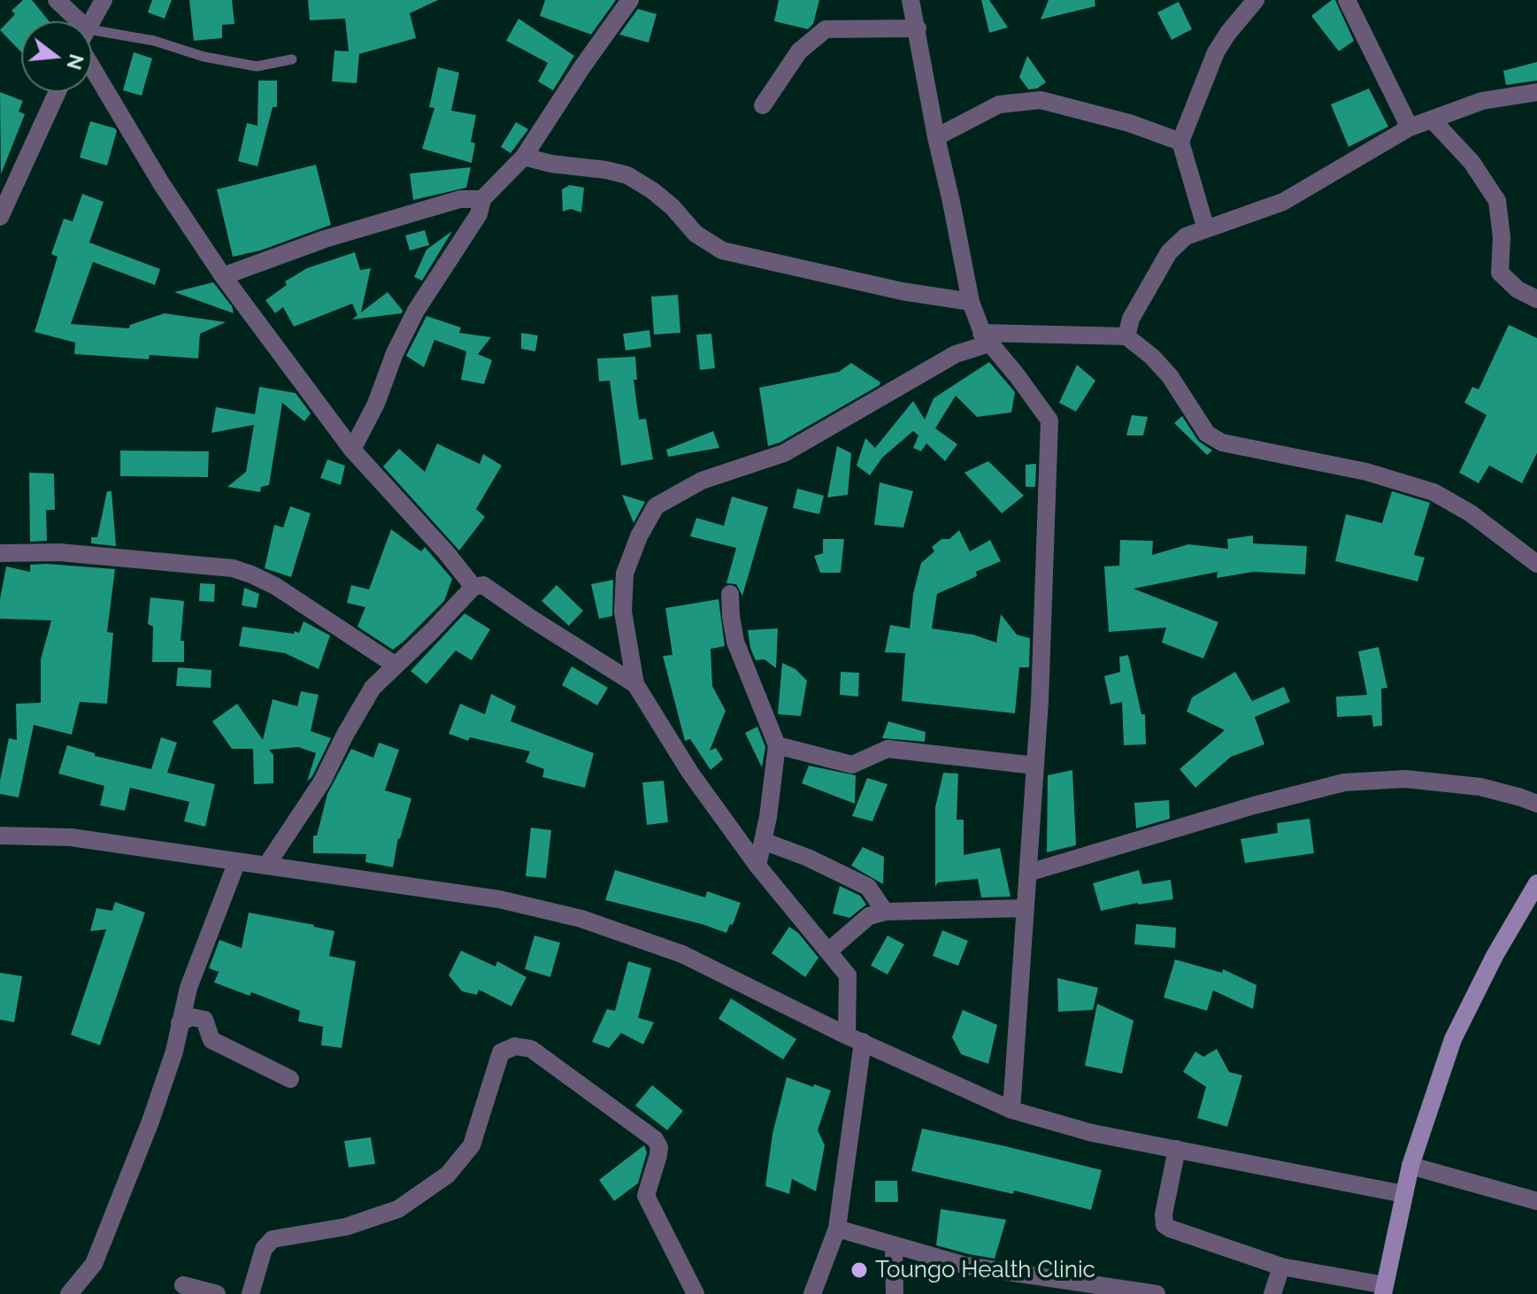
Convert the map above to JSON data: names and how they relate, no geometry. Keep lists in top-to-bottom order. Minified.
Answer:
{"places":["Toungo Health Clinic"],"north":"right"}
